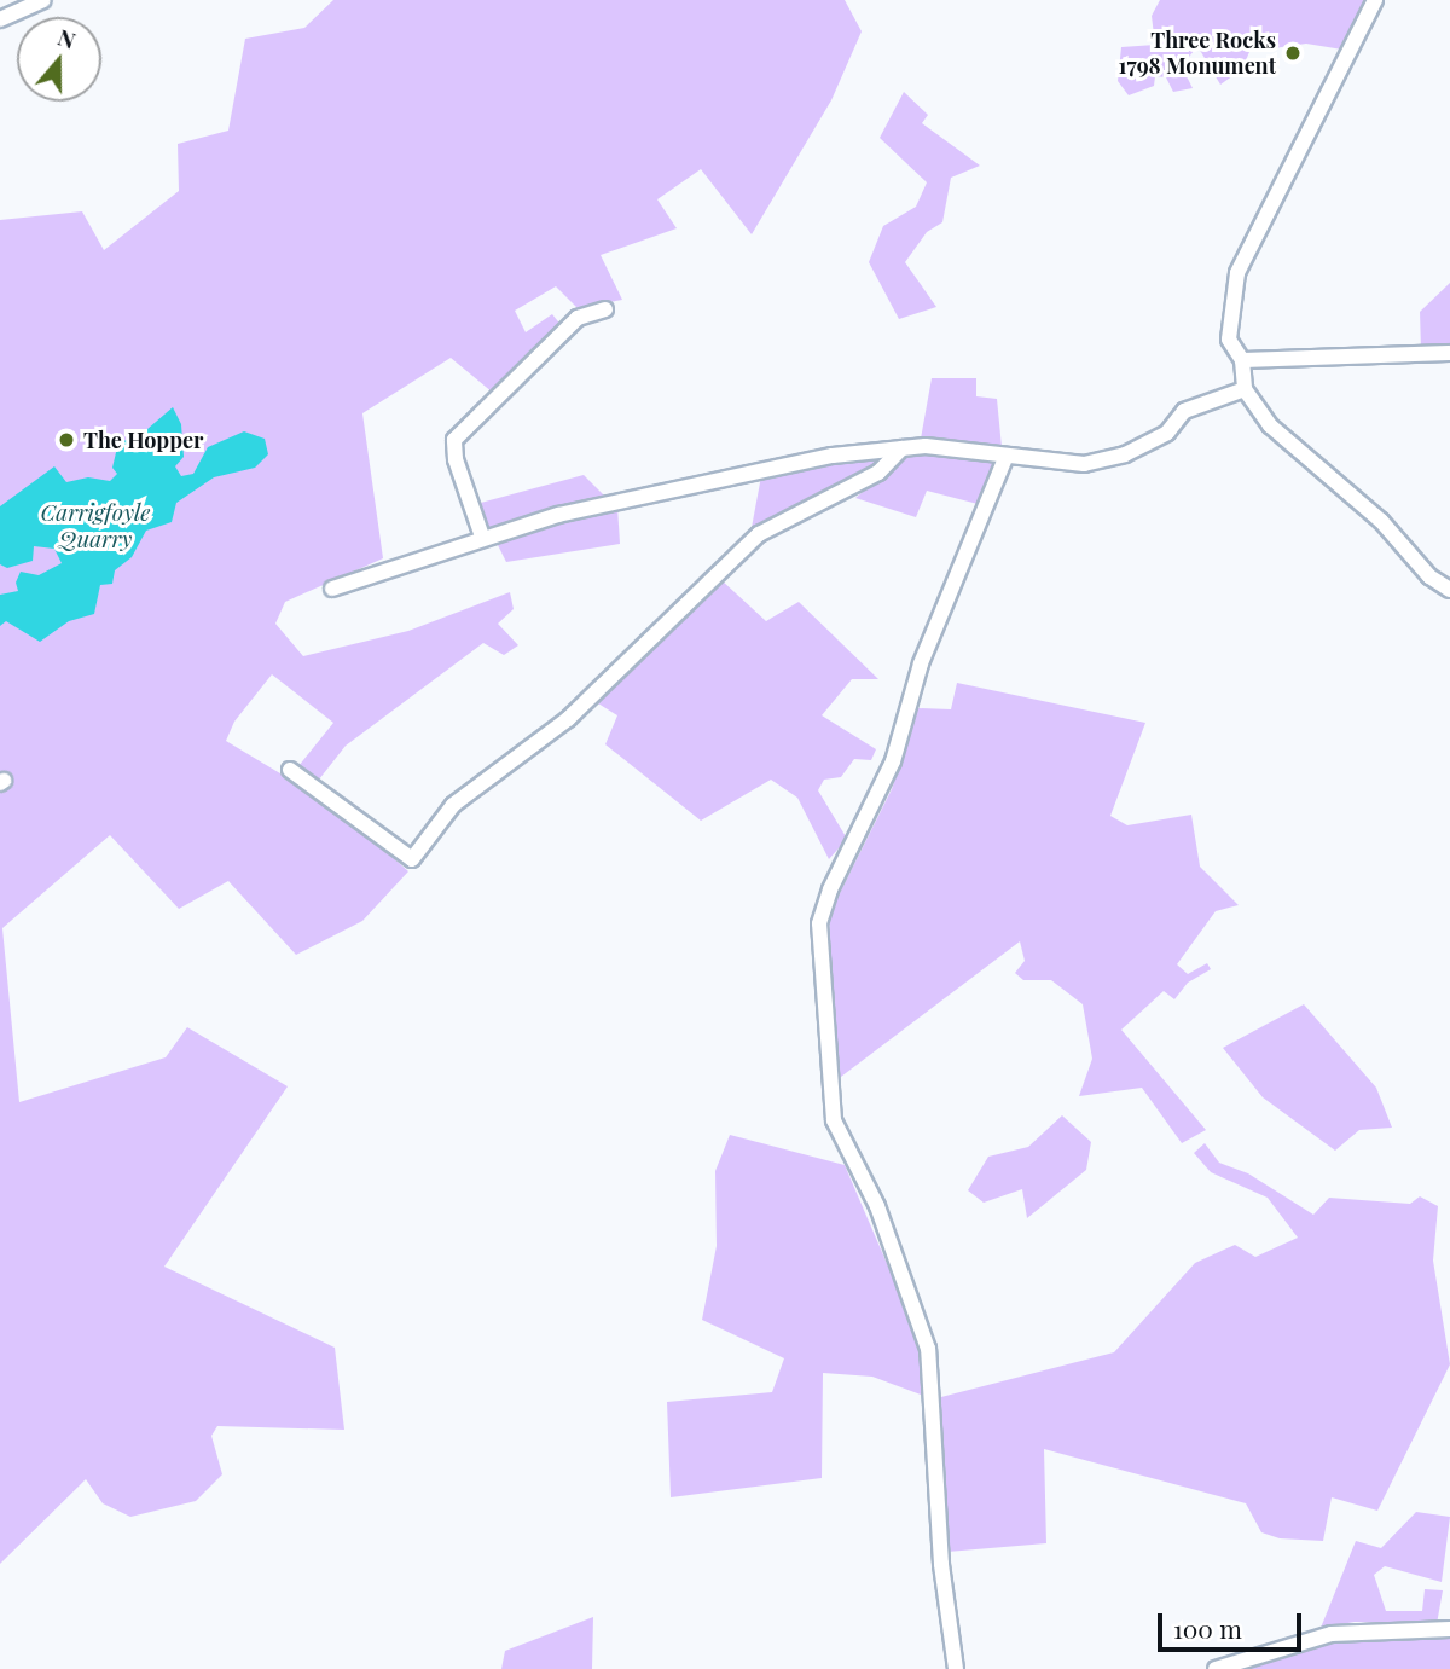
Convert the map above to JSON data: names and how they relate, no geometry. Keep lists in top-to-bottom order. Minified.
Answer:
{"water":["Carrigfoyle Quarry"],"places":["Three Rocks 1798 Monument","The Hopper"],"scale_bar":"100 m","north":"top"}
